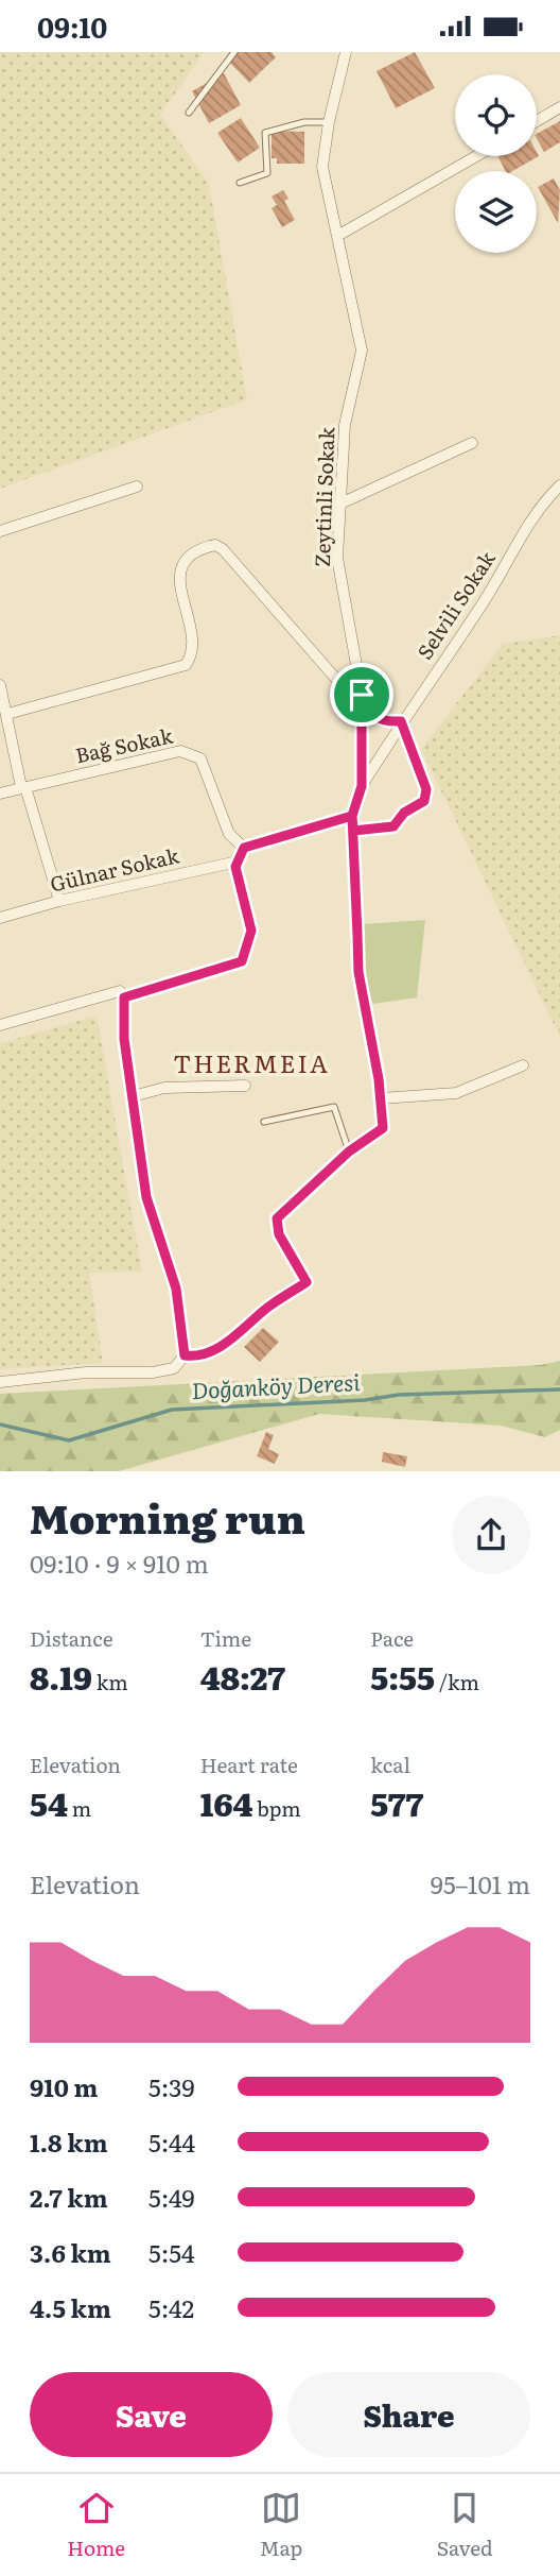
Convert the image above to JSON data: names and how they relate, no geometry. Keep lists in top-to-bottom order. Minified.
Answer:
{"streets":{"street":["Zeytinli Sokak","Selvili Sokak","Bağ Sokak","Gülnar Sokak"]},"crossings":[["Zeytinli Sokak","Selvili Sokak"]],"districts":["THERMEIA"],"water":["Doğanköy Deresi"],"page":{"status":"09:10","heading":["Morning run","09:10 · 9 × 910 m"],"stats":[["Distance","8.19 km"],["Time","48:27"],["Pace","5:55 /km"],["Elevation","54 m"],["Heart rate","164 bpm"],["kcal","577"]],"chart":["Elevation","95–101 m"],"list":[{"name":"910 m","note":"5:39"},{"name":"1.8 km","note":"5:44"},{"name":"2.7 km","note":"5:49"},{"name":"3.6 km","note":"5:54"},{"name":"4.5 km","note":"5:42"}],"buttons":["Save","Share"],"tabs":["Home","Map","Saved"]}}
